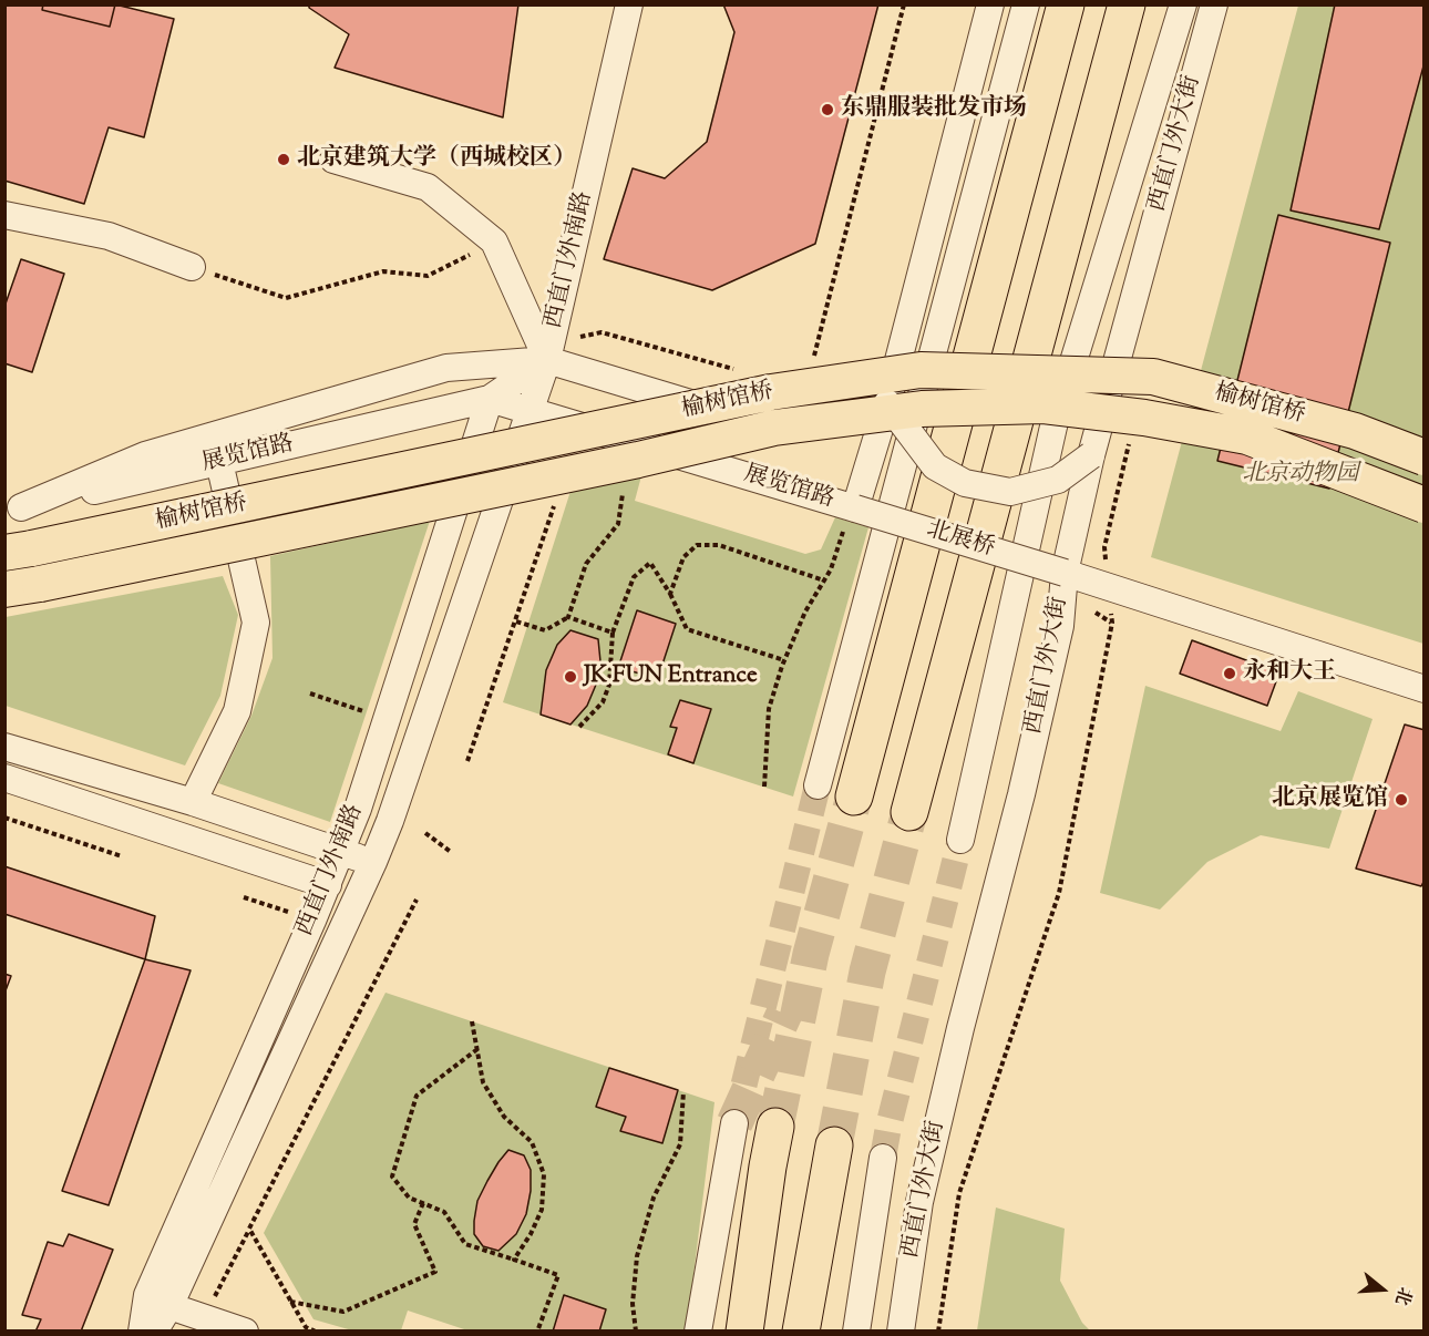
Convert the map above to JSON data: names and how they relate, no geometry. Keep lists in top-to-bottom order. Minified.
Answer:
{"streets":{"main road":["榆树馆桥"],"street":["西直门外大街","西直门外南路","展览馆路","北展桥"]},"crossings":[["西直门外大街","北展桥"],["西直门外南路","展览馆路"],["展览馆路","北展桥"]],"parks":["北京动物园"],"places":["东鼎服装批发市场","北京建筑大学（西城校区）","永和大王","JK FUN Entrance","北京展览馆"],"north":"right"}
